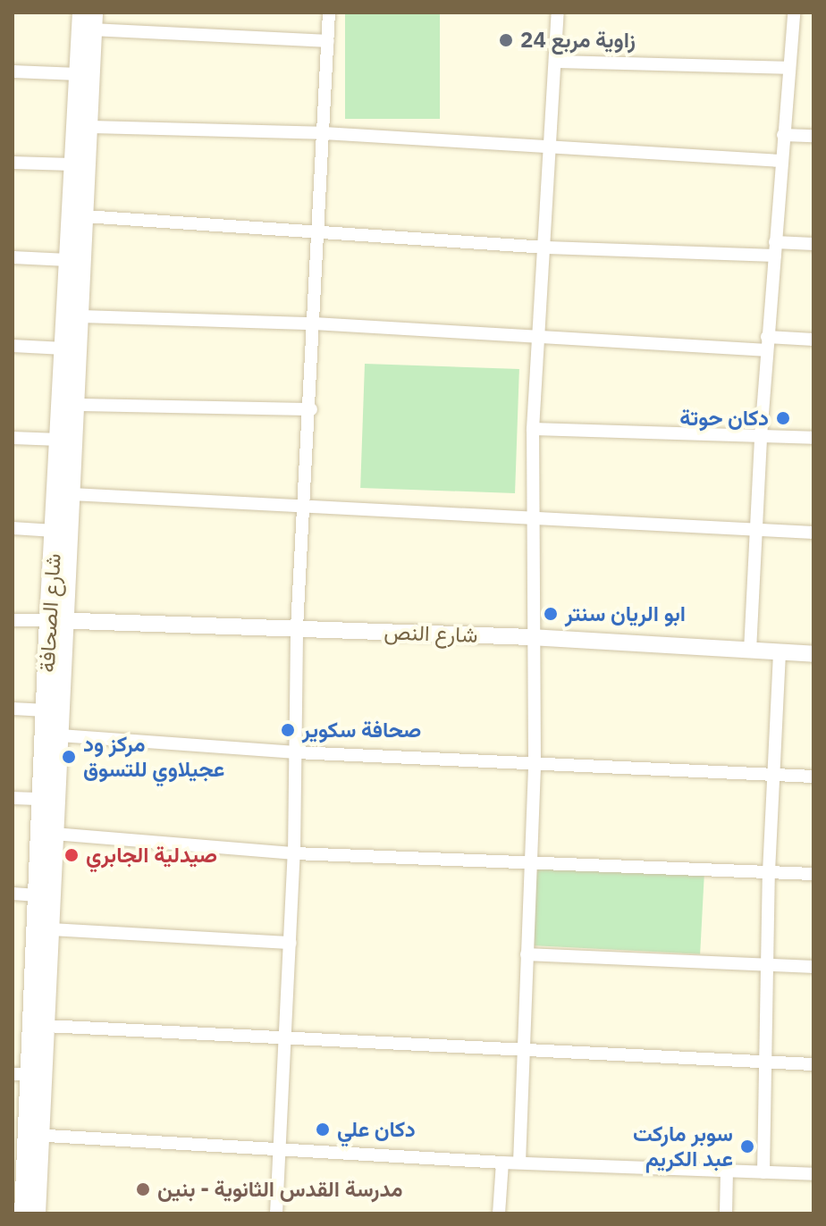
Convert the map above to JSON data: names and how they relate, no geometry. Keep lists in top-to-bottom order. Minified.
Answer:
{"streets":{"main road":["شارع الصحافة"],"street":["شارع النص"]},"crossings":[["شارع الصحافة","شارع النص"]],"places":["زاوية مربع 24","دكان حوتة","ابو الريان سنتر","صحافة سكوير","مركز ود عجيلاوي للتسوق","صيدلية الجابري","دكان علي","سوبر ماركت عبد الكريم","مدرسة القدس الثانوية - بنين"]}
